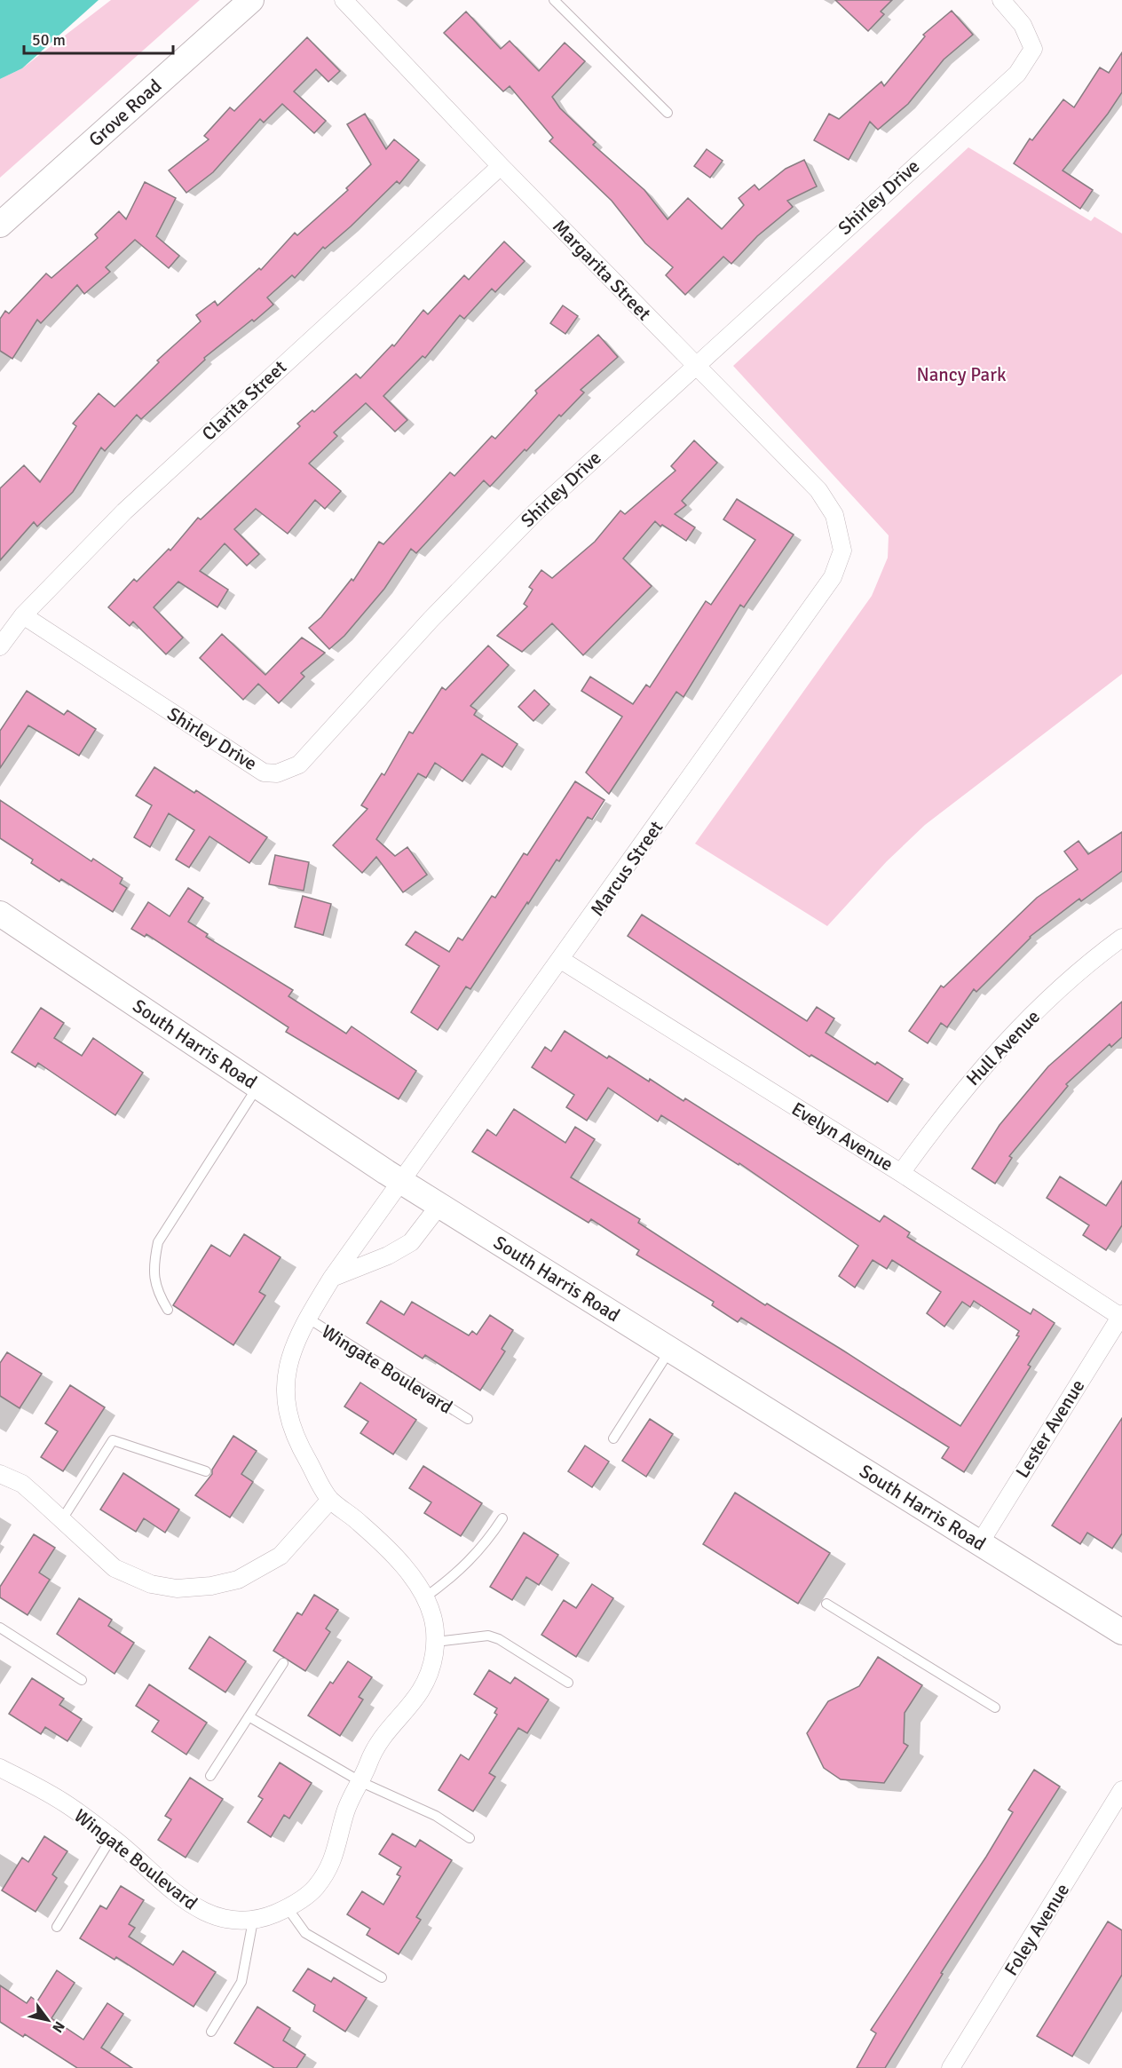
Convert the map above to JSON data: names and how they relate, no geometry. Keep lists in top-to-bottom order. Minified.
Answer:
{"streets":{"main road":["Grove Road","South Harris Road"],"street":["Shirley Drive","Margarita Street","Clarita Street","Marcus Street","Hull Avenue","Evelyn Avenue","Wingate Boulevard","Lester Avenue","Foley Avenue"]},"crossings":[["Shirley Drive","Margarita Street"],["Shirley Drive","Clarita Street"],["Margarita Street","Clarita Street"],["Margarita Street","Marcus Street"],["Marcus Street","South Harris Road"],["Marcus Street","Evelyn Avenue"],["Marcus Street","Wingate Boulevard"],["South Harris Road","Wingate Boulevard"],["South Harris Road","Lester Avenue"],["Hull Avenue","Evelyn Avenue"],["Evelyn Avenue","Lester Avenue"]],"parks":["Nancy Park"],"scale_bar":"50 m","north":"bottom right"}
